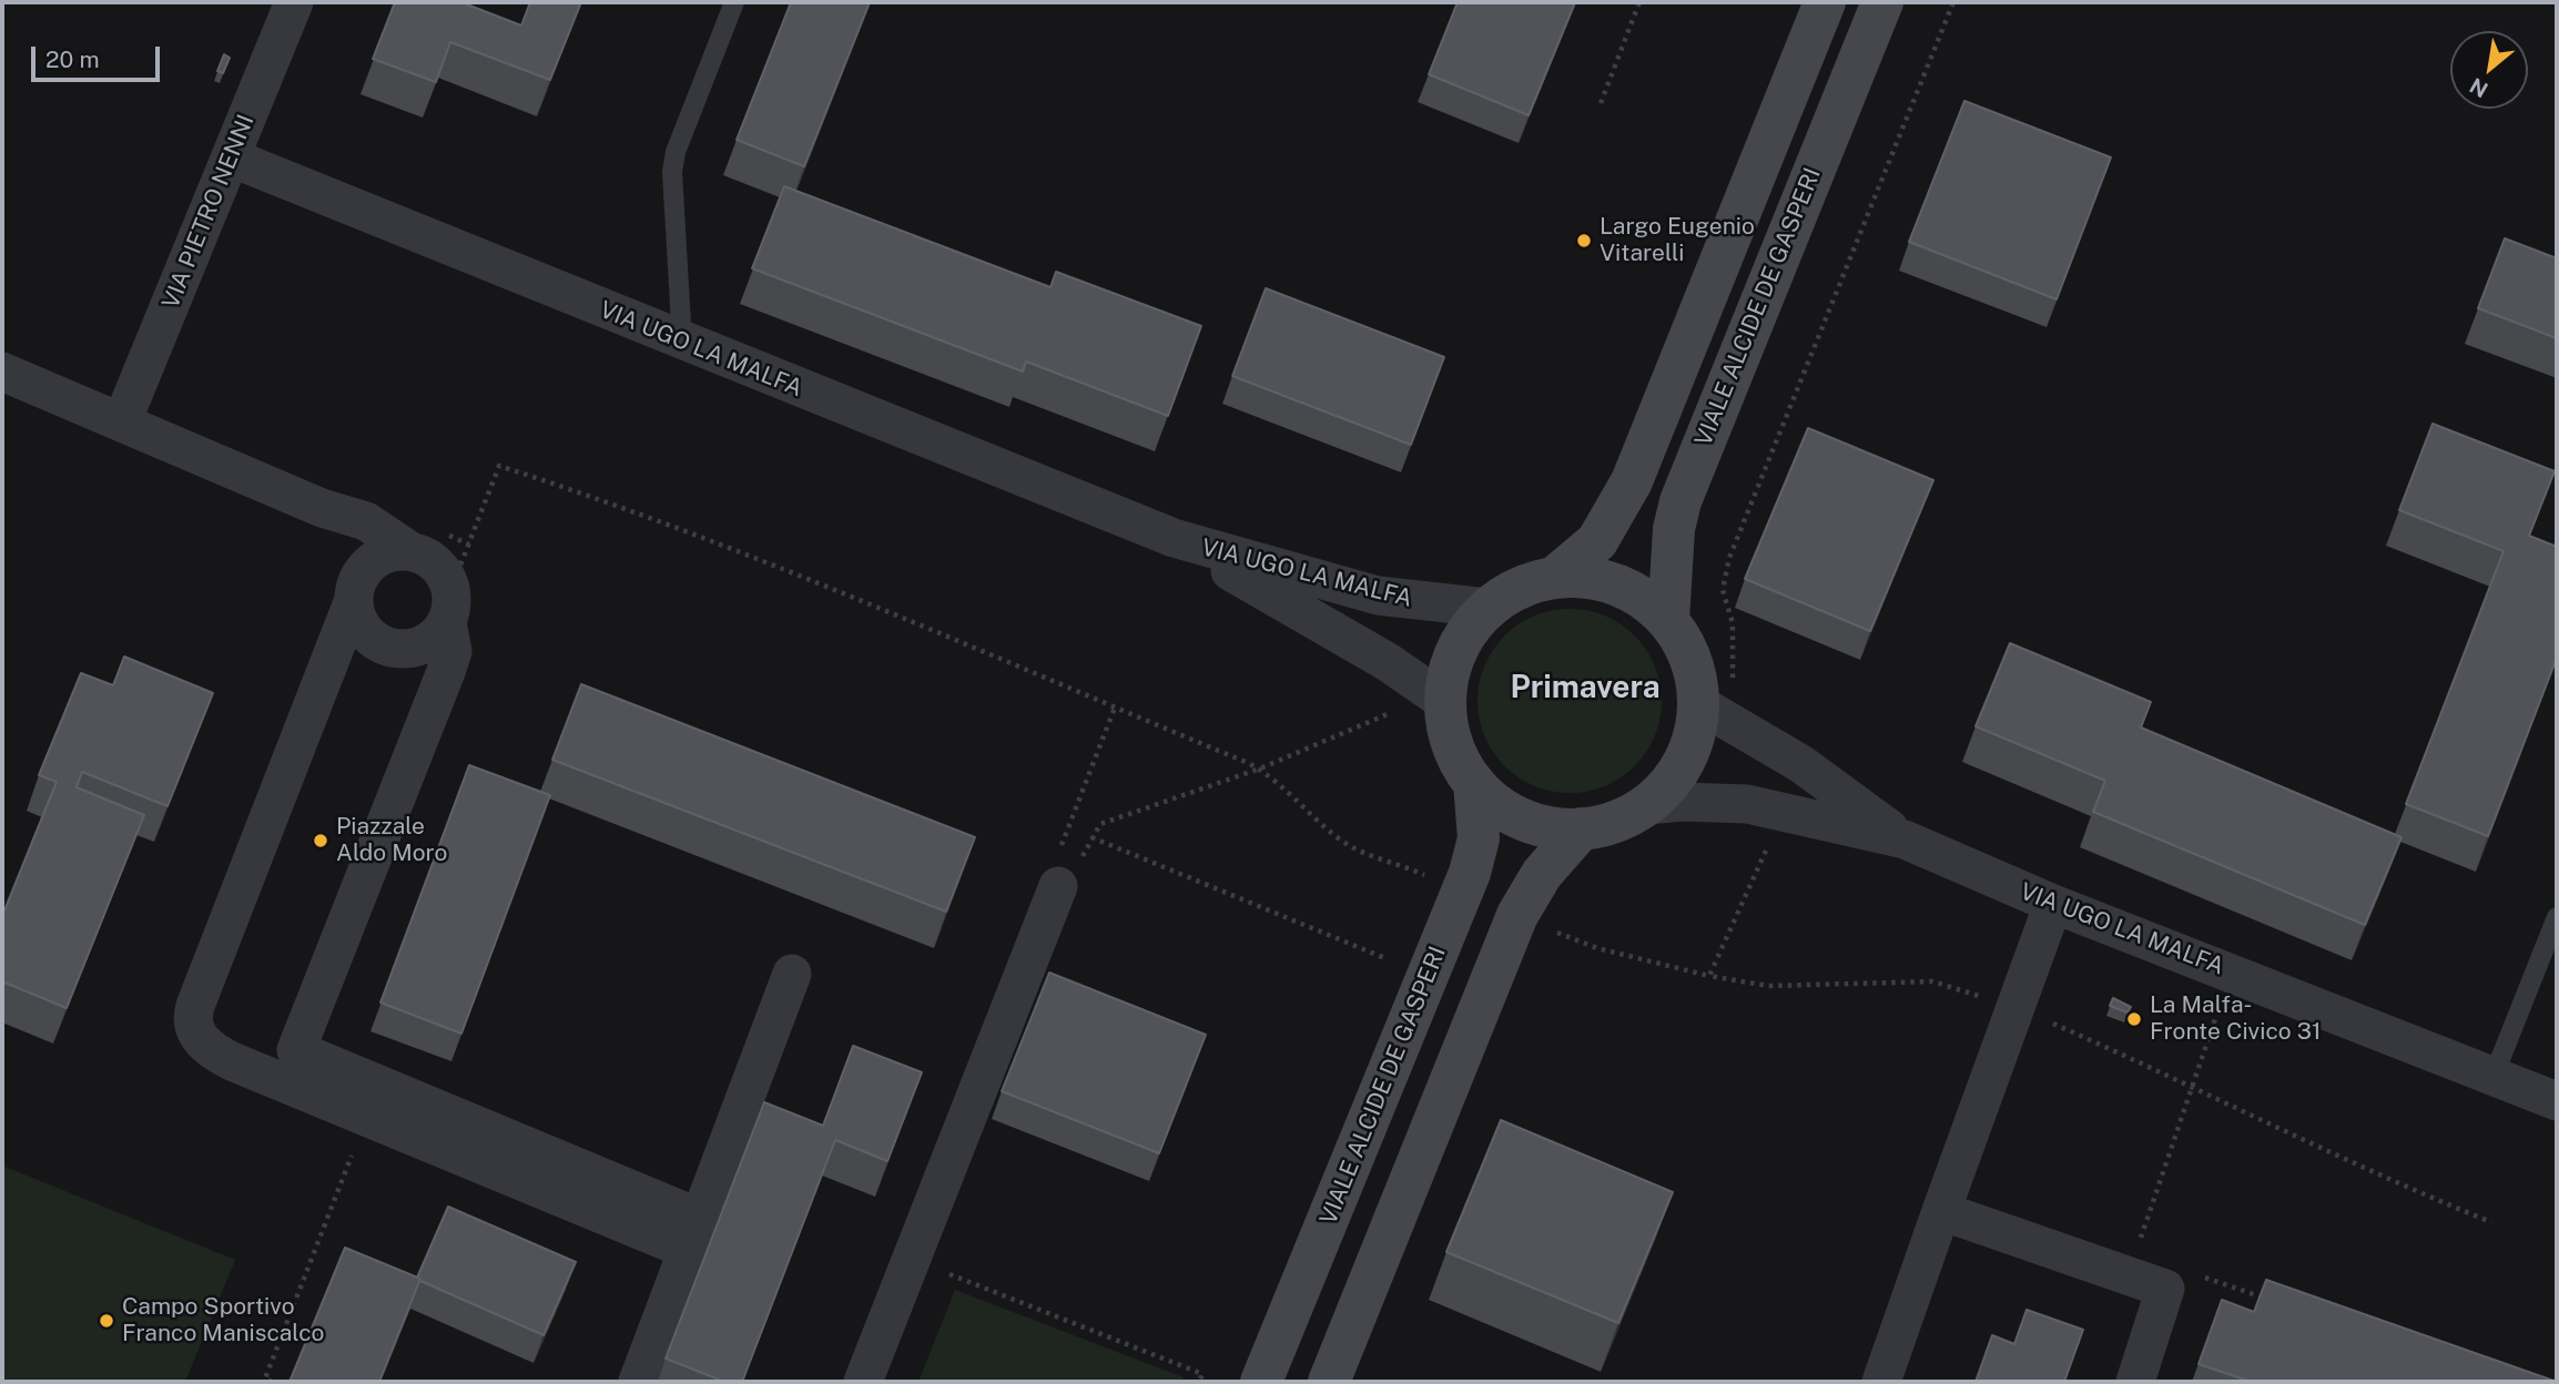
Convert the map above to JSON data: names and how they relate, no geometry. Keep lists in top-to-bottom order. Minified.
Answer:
{"streets":{"street":["VIA PIETRO NENNI","VIALE ALCIDE DE GASPERI","VIA UGO LA MALFA"]},"crossings":[["VIA PIETRO NENNI","VIA UGO LA MALFA"],["VIALE ALCIDE DE GASPERI","VIA UGO LA MALFA"]],"districts":["Primavera"],"places":["Largo Eugenio Vitarelli","Piazzale Aldo Moro","La Malfa- Fronte Civico 31","Campo Sportivo Franco Maniscalco"],"scale_bar":"20 m","north":"bottom left"}
